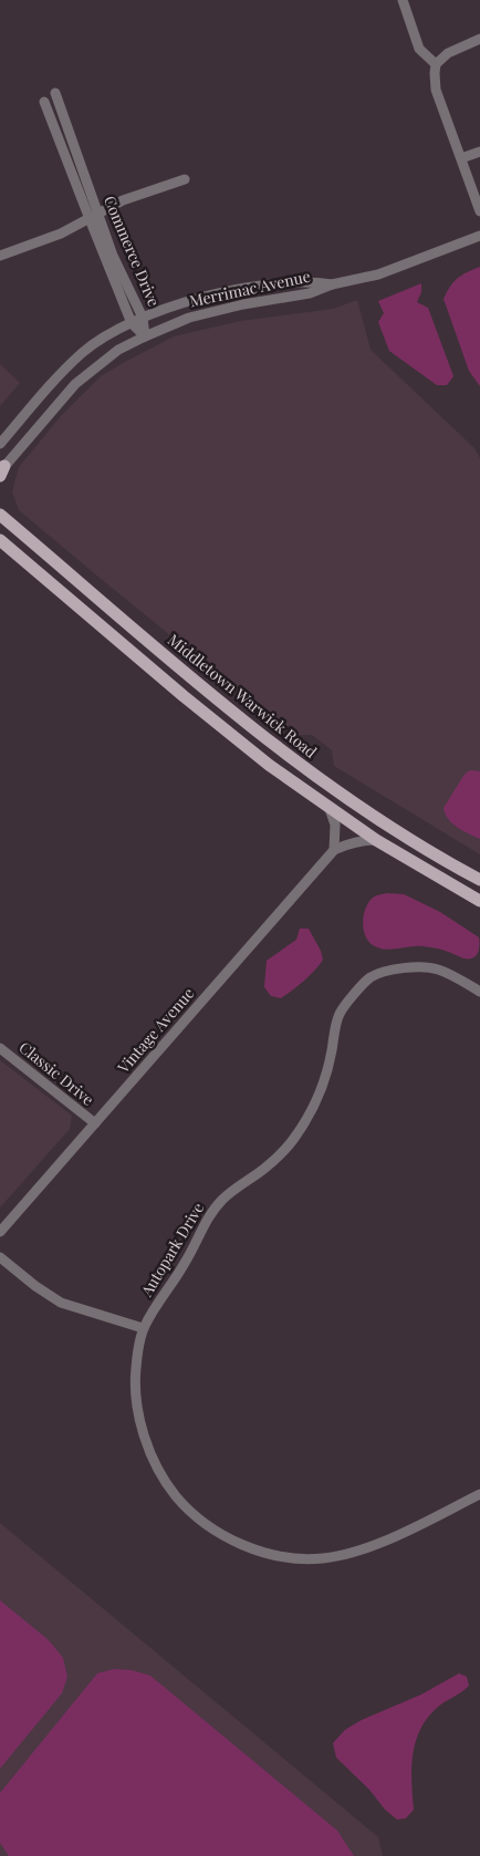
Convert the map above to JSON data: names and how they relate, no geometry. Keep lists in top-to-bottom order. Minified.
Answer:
{"streets":{"main road":["Middletown Warwick Road"],"street":["Commerce Drive","Merrimac Avenue","Vintage Avenue","Classic Drive","Autopark Drive"]},"crossings":[["Commerce Drive","Merrimac Avenue"],["Vintage Avenue","Classic Drive"]]}
